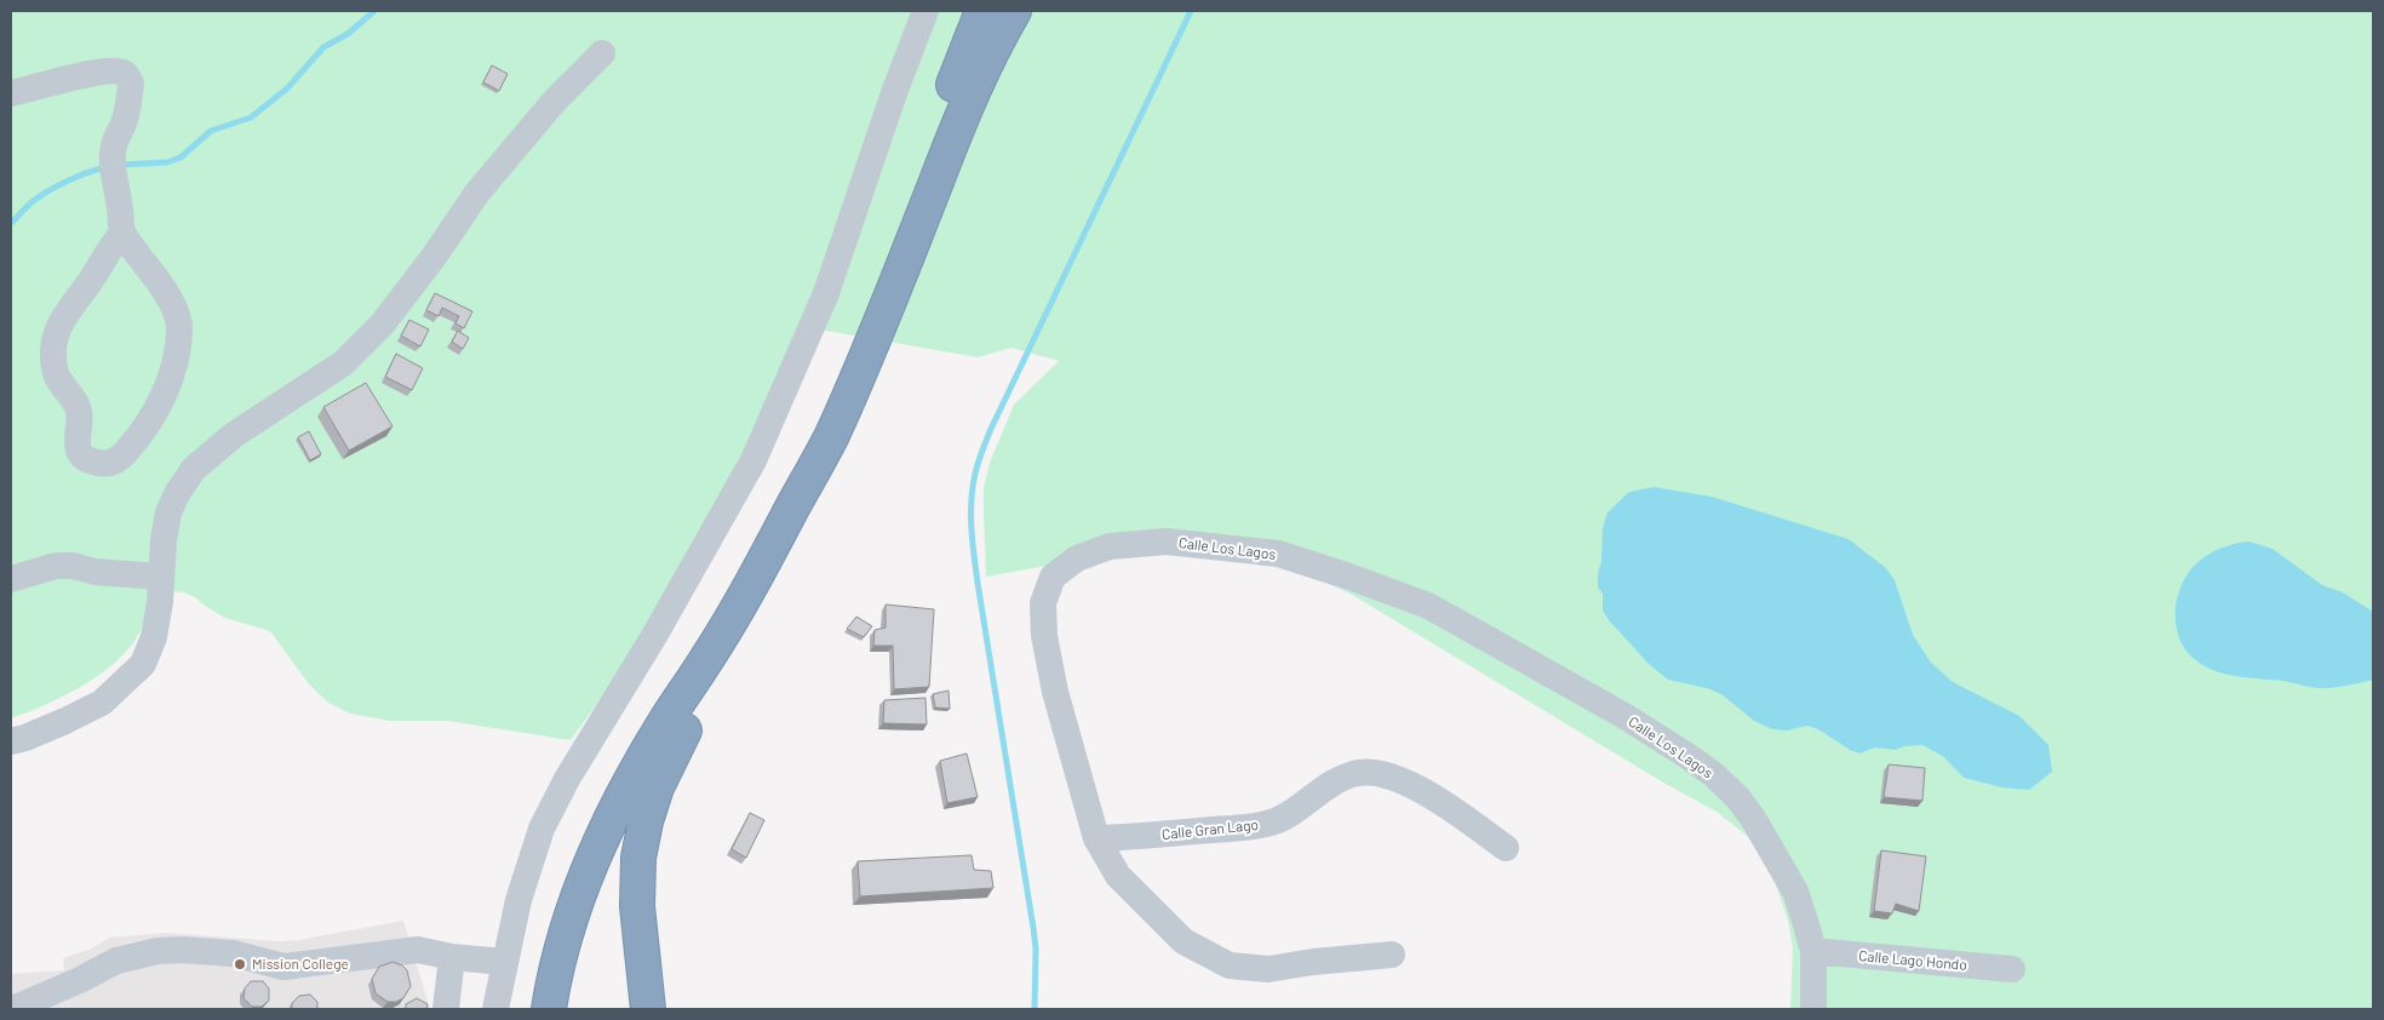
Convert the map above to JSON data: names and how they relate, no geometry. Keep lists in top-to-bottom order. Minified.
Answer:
{"streets":{"street":["Calle Los Lagos","Calle Gran Lago","Calle Lago Hondo"]},"crossings":[["Calle Los Lagos","Calle Gran Lago"],["Calle Los Lagos","Calle Lago Hondo"]],"places":["Mission College"]}
